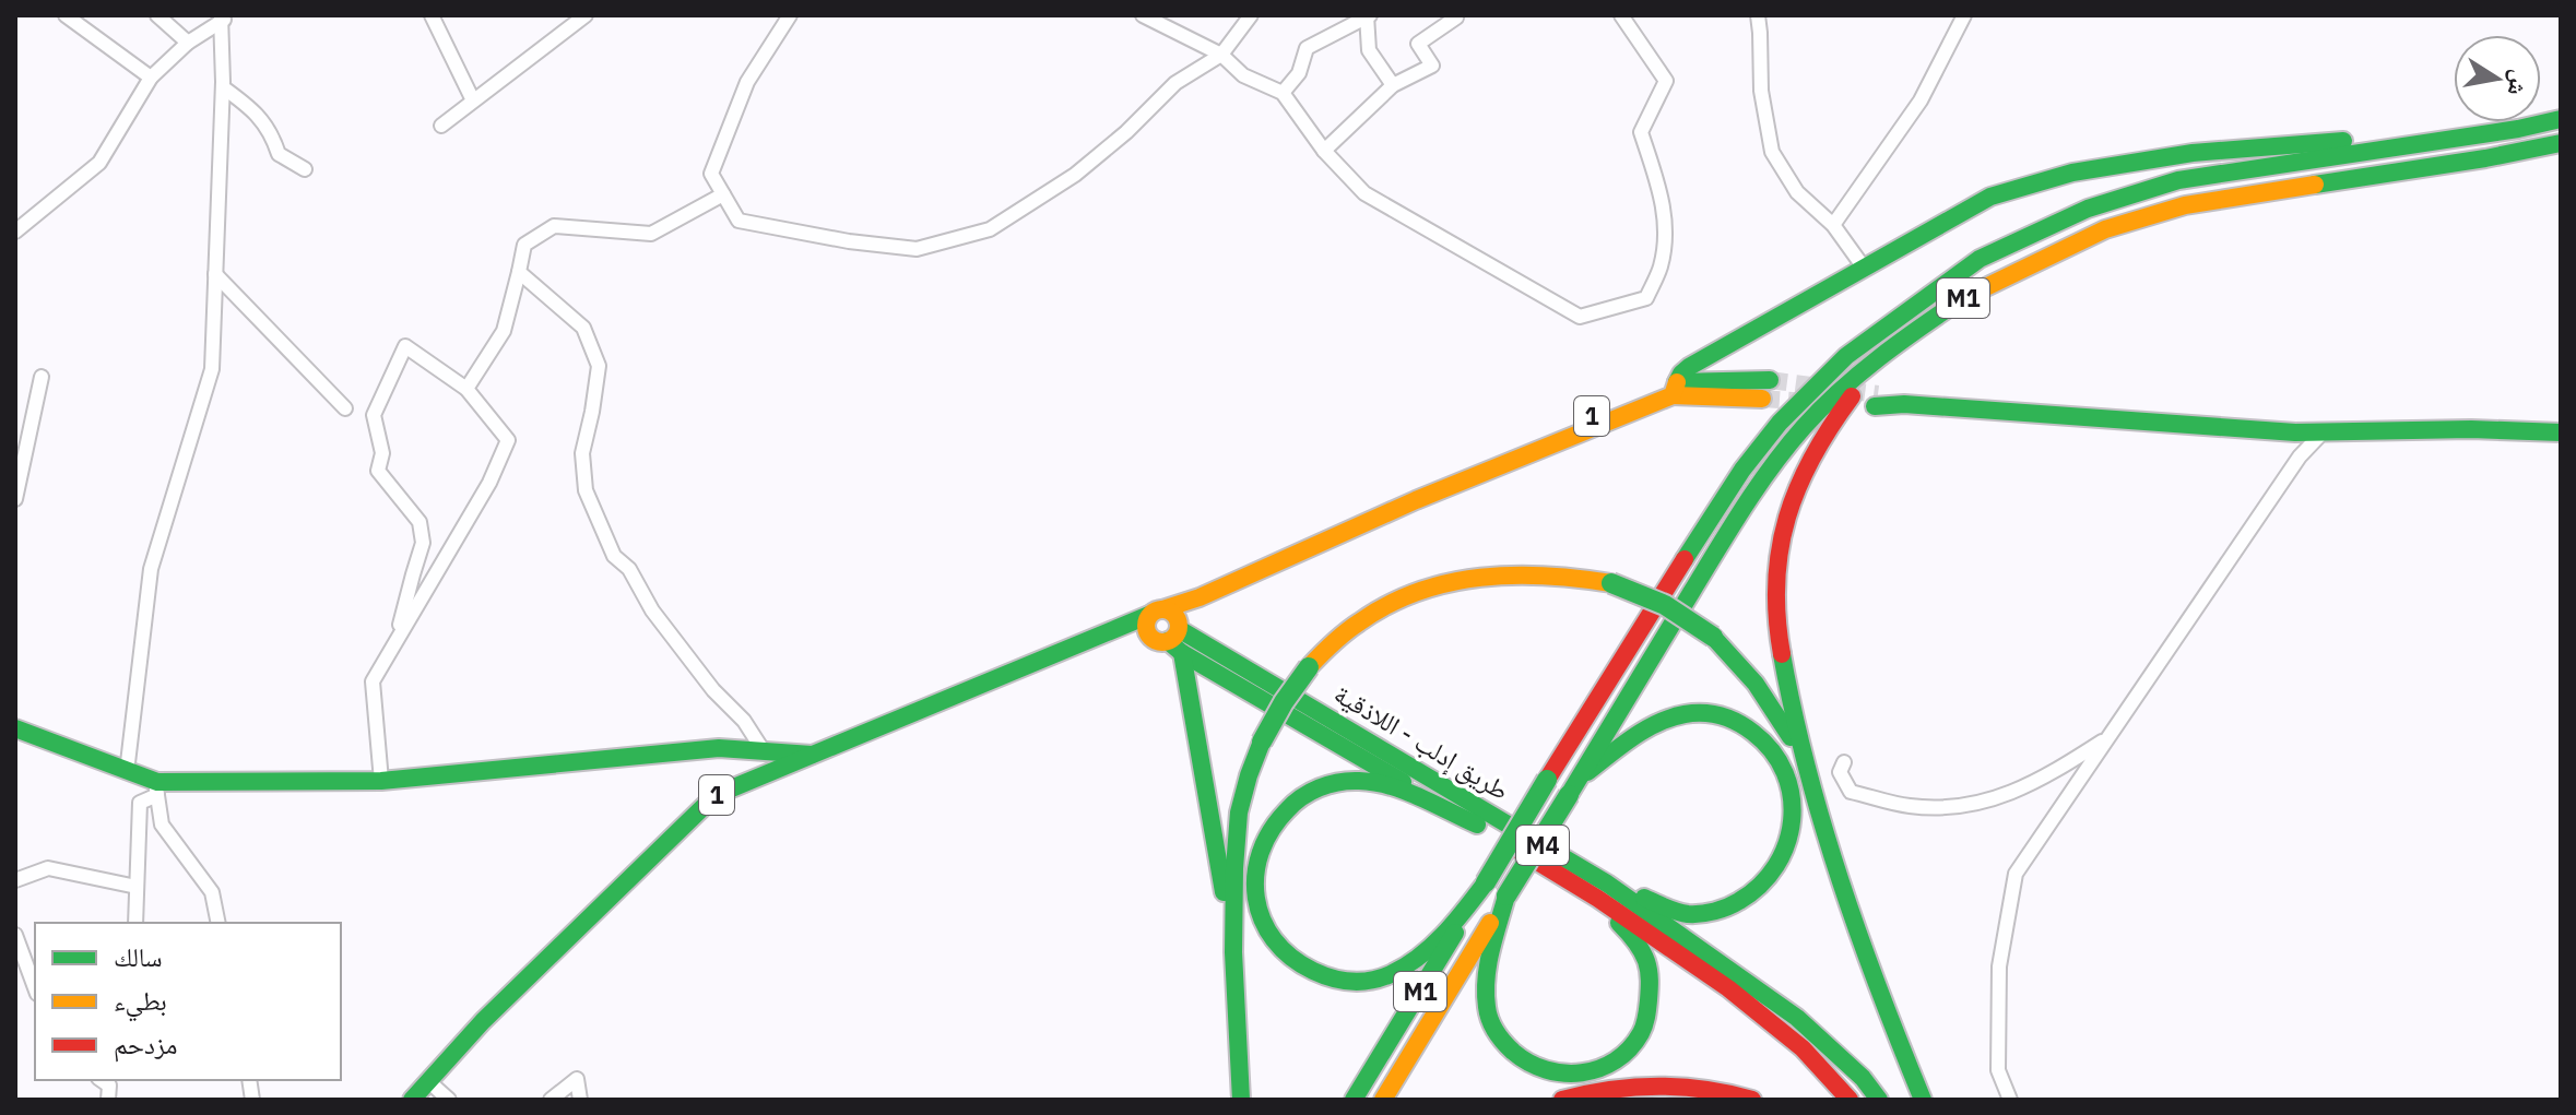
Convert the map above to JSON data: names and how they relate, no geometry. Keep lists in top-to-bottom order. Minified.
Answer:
{"streets":{"main road":["M1","1","طريق إدلب - اللاذقية","M4"]},"crossings":[["1","طريق إدلب - اللاذقية"]],"legend":["سالك","بطيء","مزدحم"],"north":"right"}
